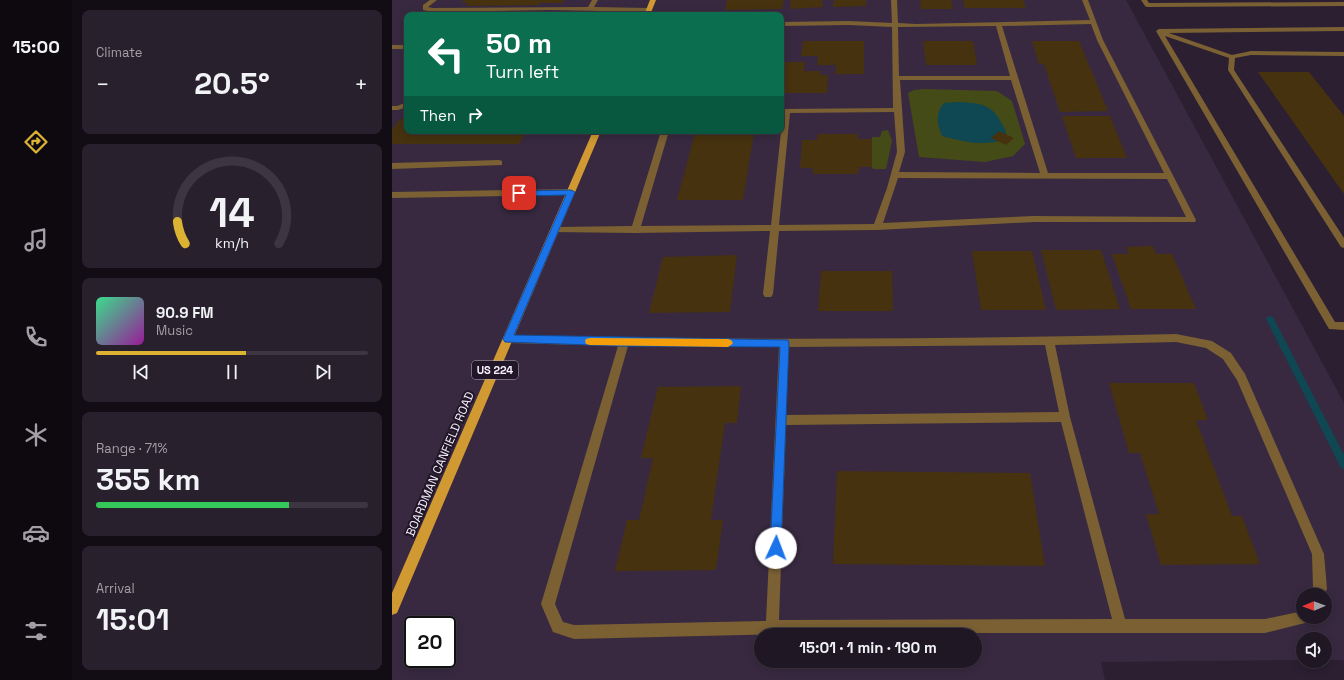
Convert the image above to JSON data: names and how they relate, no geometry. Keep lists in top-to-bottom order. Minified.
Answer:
{"streets":{"main road":["US 224","BOARDMAN CANFIELD ROAD"]},"north":"left","page":{"tabs":"15:00","tile":["Climate",["Range · 71%","355 km"],["Arrival","15:01"]],"turn":["50 m","Turn left"],"heat":["−","20.5°","+"],"then":"Then","song":["90.9 FM","Music"],"limit":"20","trip":"15:01 · 1 min · 190 m","gauge":["14","km/h"]}}
